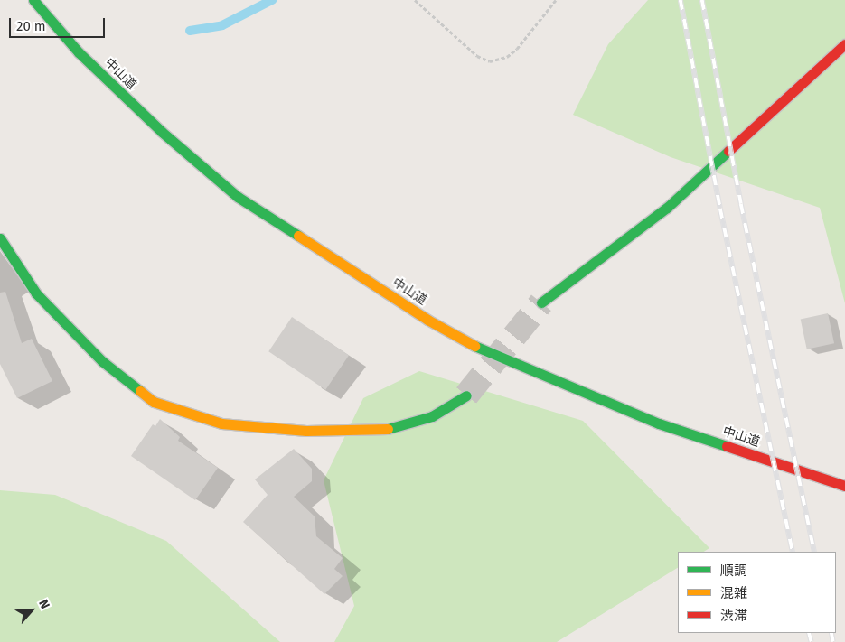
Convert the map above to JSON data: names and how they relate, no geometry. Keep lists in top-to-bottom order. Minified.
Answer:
{"streets":{"street":["中山道"]},"legend":["順調","混雑","渋滞"],"scale_bar":"20 m","north":"top right"}
